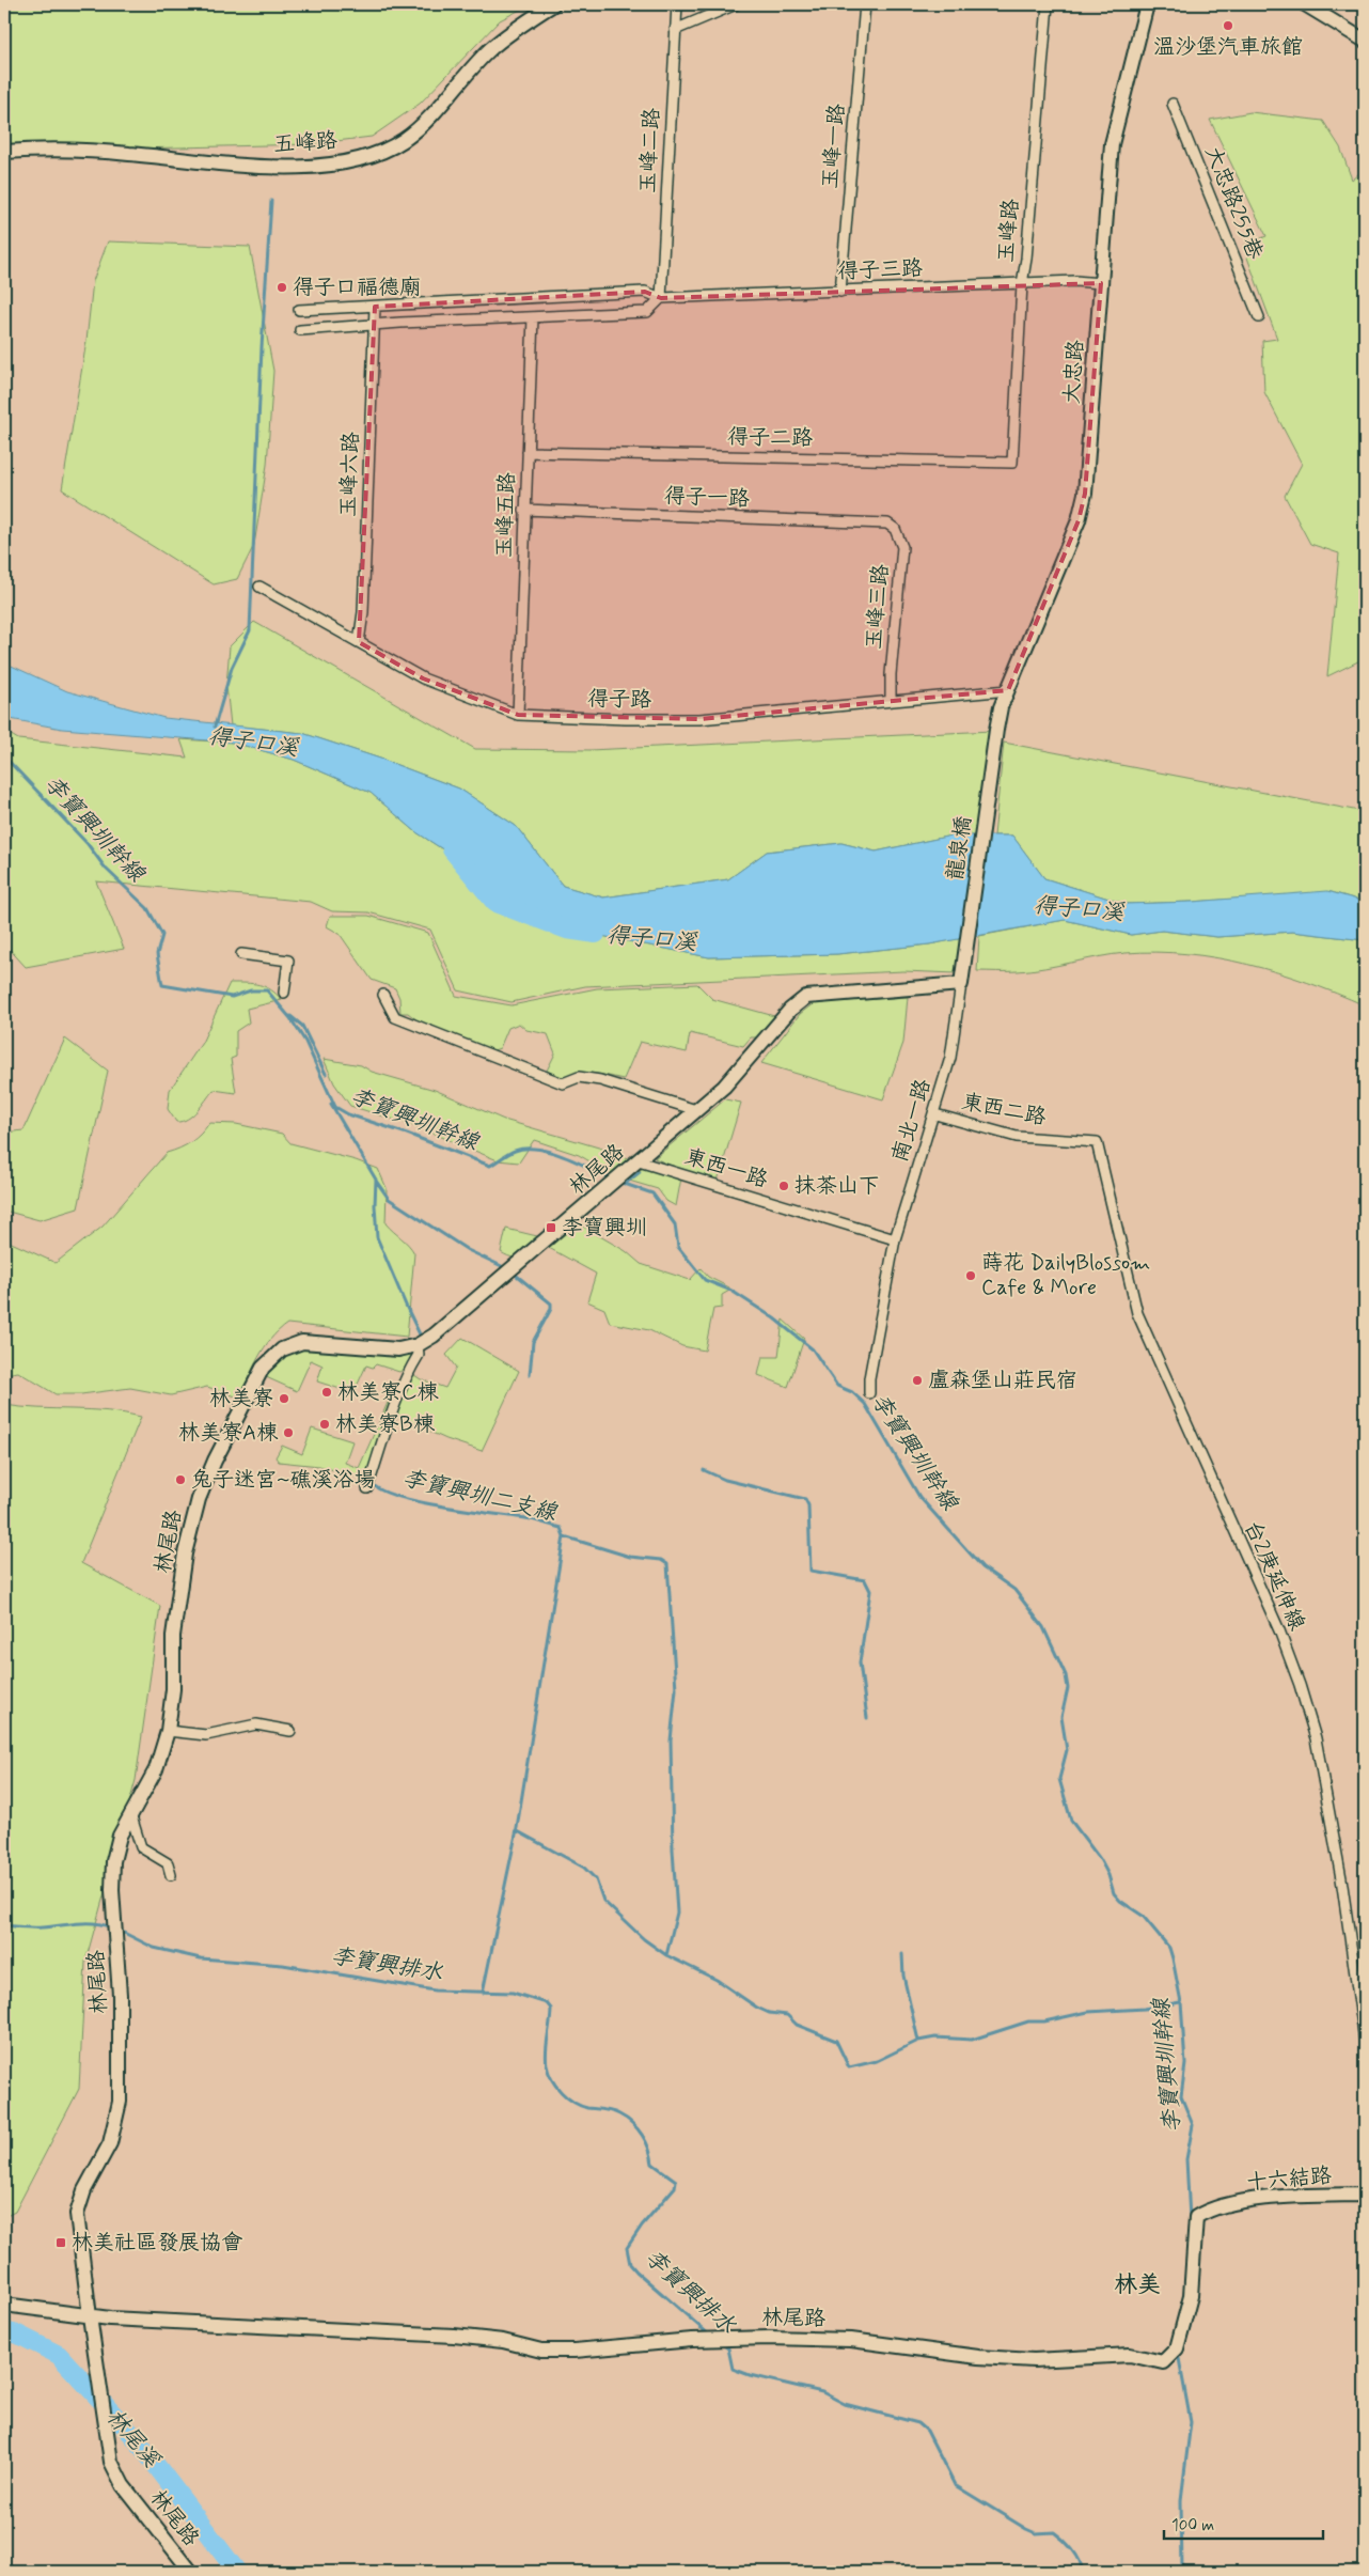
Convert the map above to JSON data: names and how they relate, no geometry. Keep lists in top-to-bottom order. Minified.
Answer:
{"streets":{"street":["五峰路","玉峰一路","玉峰二路","大忠路255巷","玉峰路","得子三路","大忠路","得子二路","玉峰六路","得子一路","玉峰五路","玉峰三路","得子路","龍泉橋","東西二路","南北一路","東西一路","林尾路","台2庚延伸線","十六結路"]},"crossings":[["玉峰一路","得子三路"],["玉峰二路","得子三路"],["玉峰路","得子三路"],["玉峰路","得子二路"],["得子三路","大忠路"],["大忠路","得子路"],["大忠路","龍泉橋"],["得子二路","玉峰五路"],["玉峰六路","得子路"],["得子一路","玉峰五路"],["得子一路","玉峰三路"],["玉峰五路","得子路"],["玉峰三路","得子路"],["龍泉橋","南北一路"],["龍泉橋","林尾路"],["東西二路","南北一路"],["東西二路","台2庚延伸線"],["南北一路","東西一路"],["南北一路","林尾路"],["東西一路","林尾路"],["林尾路","十六結路"]],"districts":["林美"],"water":["得子口溪","李寶興圳幹線","李寶興圳二支線","李寶興排水","林尾溪"],"places":{"other":["溫沙堡汽車旅館","得子口福德廟","抹茶山下","蒔花 DailyBlossom Cafe & More","盧森堡山莊民宿","林美寮C棟","林美寮","林美寮B棟","林美寮A棟","兔子迷宮~礁溪浴場"],"transit":["李寶興圳","林美社區發展協會"]},"scale_bar":"100 m"}
